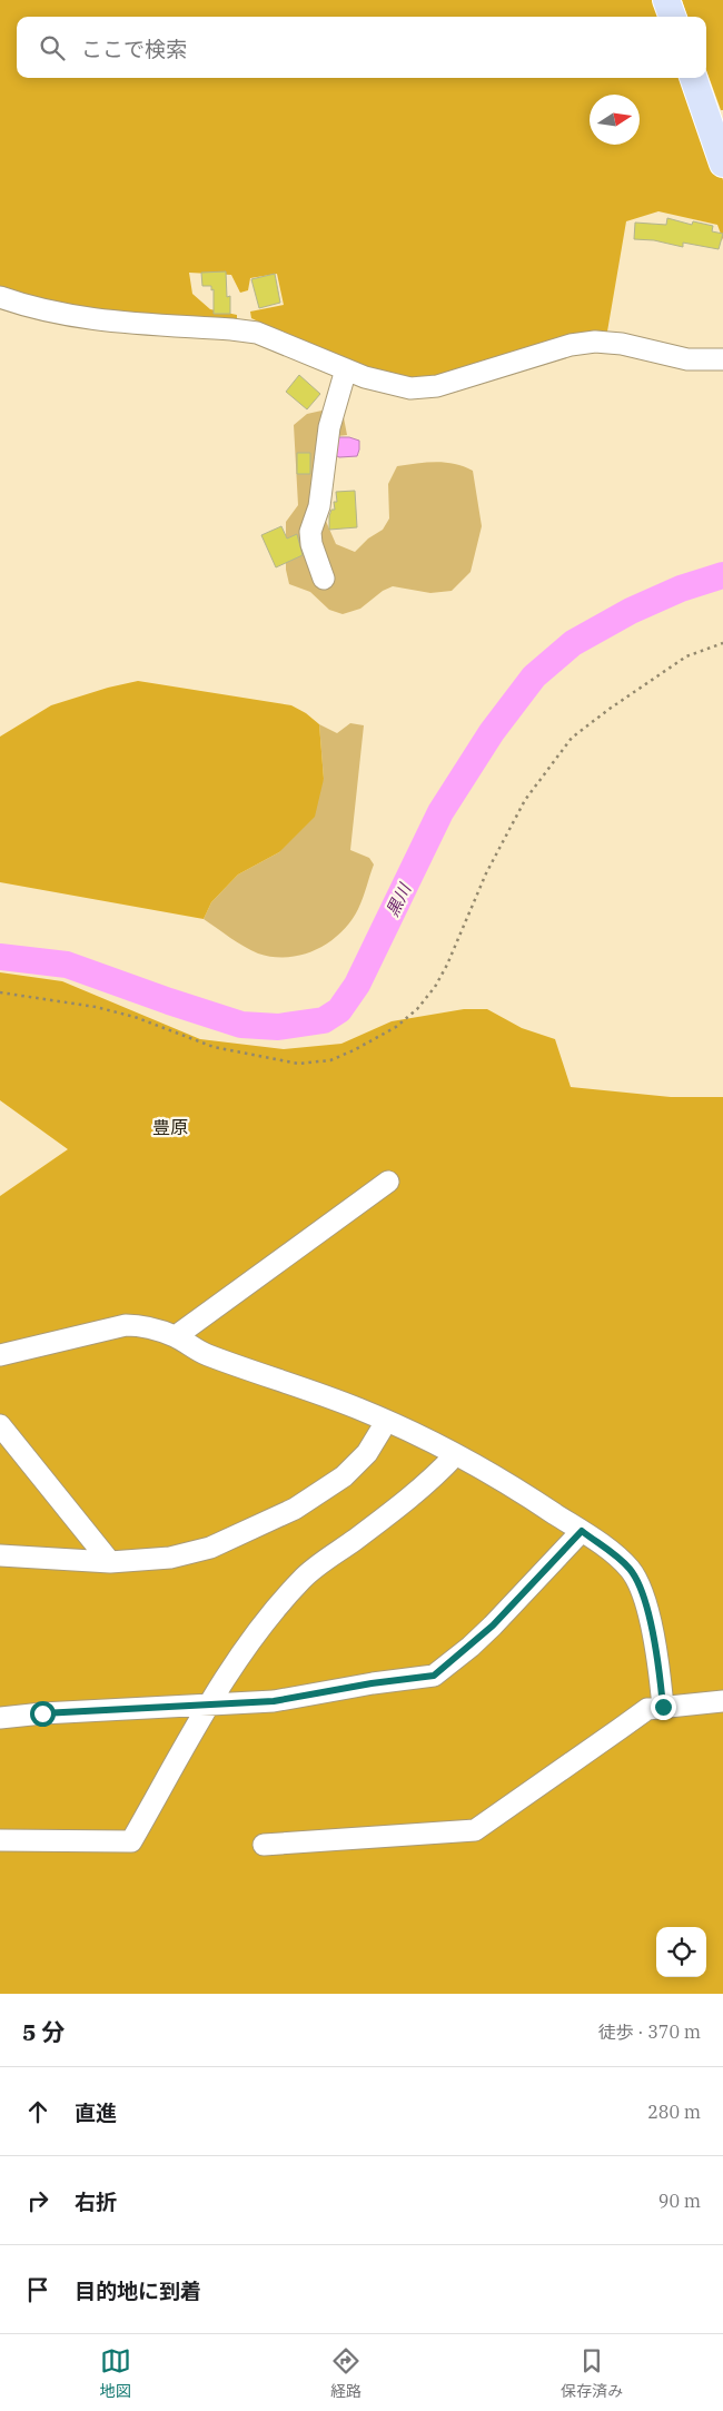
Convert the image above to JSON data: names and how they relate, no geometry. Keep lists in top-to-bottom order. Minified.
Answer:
{"districts":["豊原"],"water":["黒川"],"north":"right","page":{"search":"ここで検索","heading":["5 分","徒歩 · 370 m"],"list":[["直進","280 m"],["右折","90 m"],"目的地に到着"],"nav":["地図","経路","保存済み"]}}
